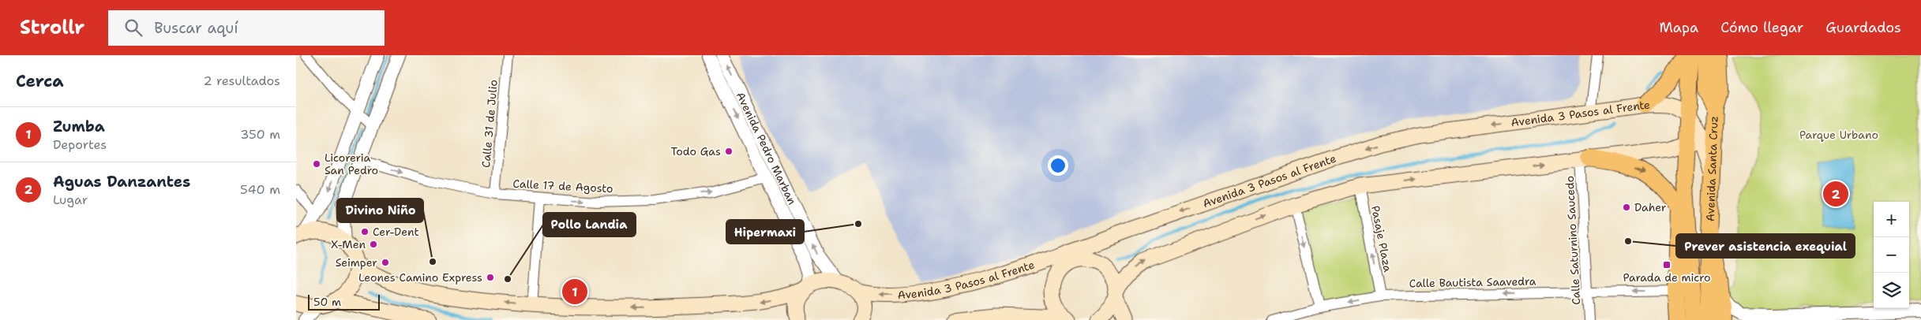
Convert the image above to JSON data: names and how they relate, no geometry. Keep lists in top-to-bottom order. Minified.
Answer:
{"streets":{"main road":["Avenida 3 Pasos al Frente","Avenida Santa Cruz"],"street":["Calle 31 de Julio","Avenida Pedro Marban","Calle 17 de Agosto","Pasaje Plaza","Calle Saturnino Saucedo","Calle Bautista Saavedra"]},"crossings":[["Avenida 3 Pasos al Frente","Avenida Santa Cruz"],["Calle 31 de Julio","Calle 17 de Agosto"],["Avenida Pedro Marban","Calle 17 de Agosto"],["Avenida Santa Cruz","Calle Bautista Saavedra"],["Pasaje Plaza","Calle Bautista Saavedra"],["Calle Saturnino Saucedo","Calle Bautista Saavedra"]],"one_way":["Calle 17 de Agosto","Calle Bautista Saavedra"],"parks":["Parque Urbano"],"places":{"other":["Todo Gas","Licoreria San Pedro","Daher","Hipermaxi","Cer-Dent","Prever asistencia exequial","X-Men","Divino Niño","Seimper","Leones Camino Express","Pollo Landia"],"transit":["Parada de micro"]},"scale_bar":"50 m","page":{"header":"Strollr","search":"Buscar aquí","nav":["Mapa","Cómo llegar","Guardados"],"heading":["Cerca","2 resultados"],"list":[{"mark":"1","name":"Zumba","note":"Deportes","value":"350 m"},{"mark":"2","name":"Aguas Danzantes","note":"Lugar","value":"540 m"}],"pins":["2","1"],"map_buttons":["+","−"],"scale":"50 m"}}
